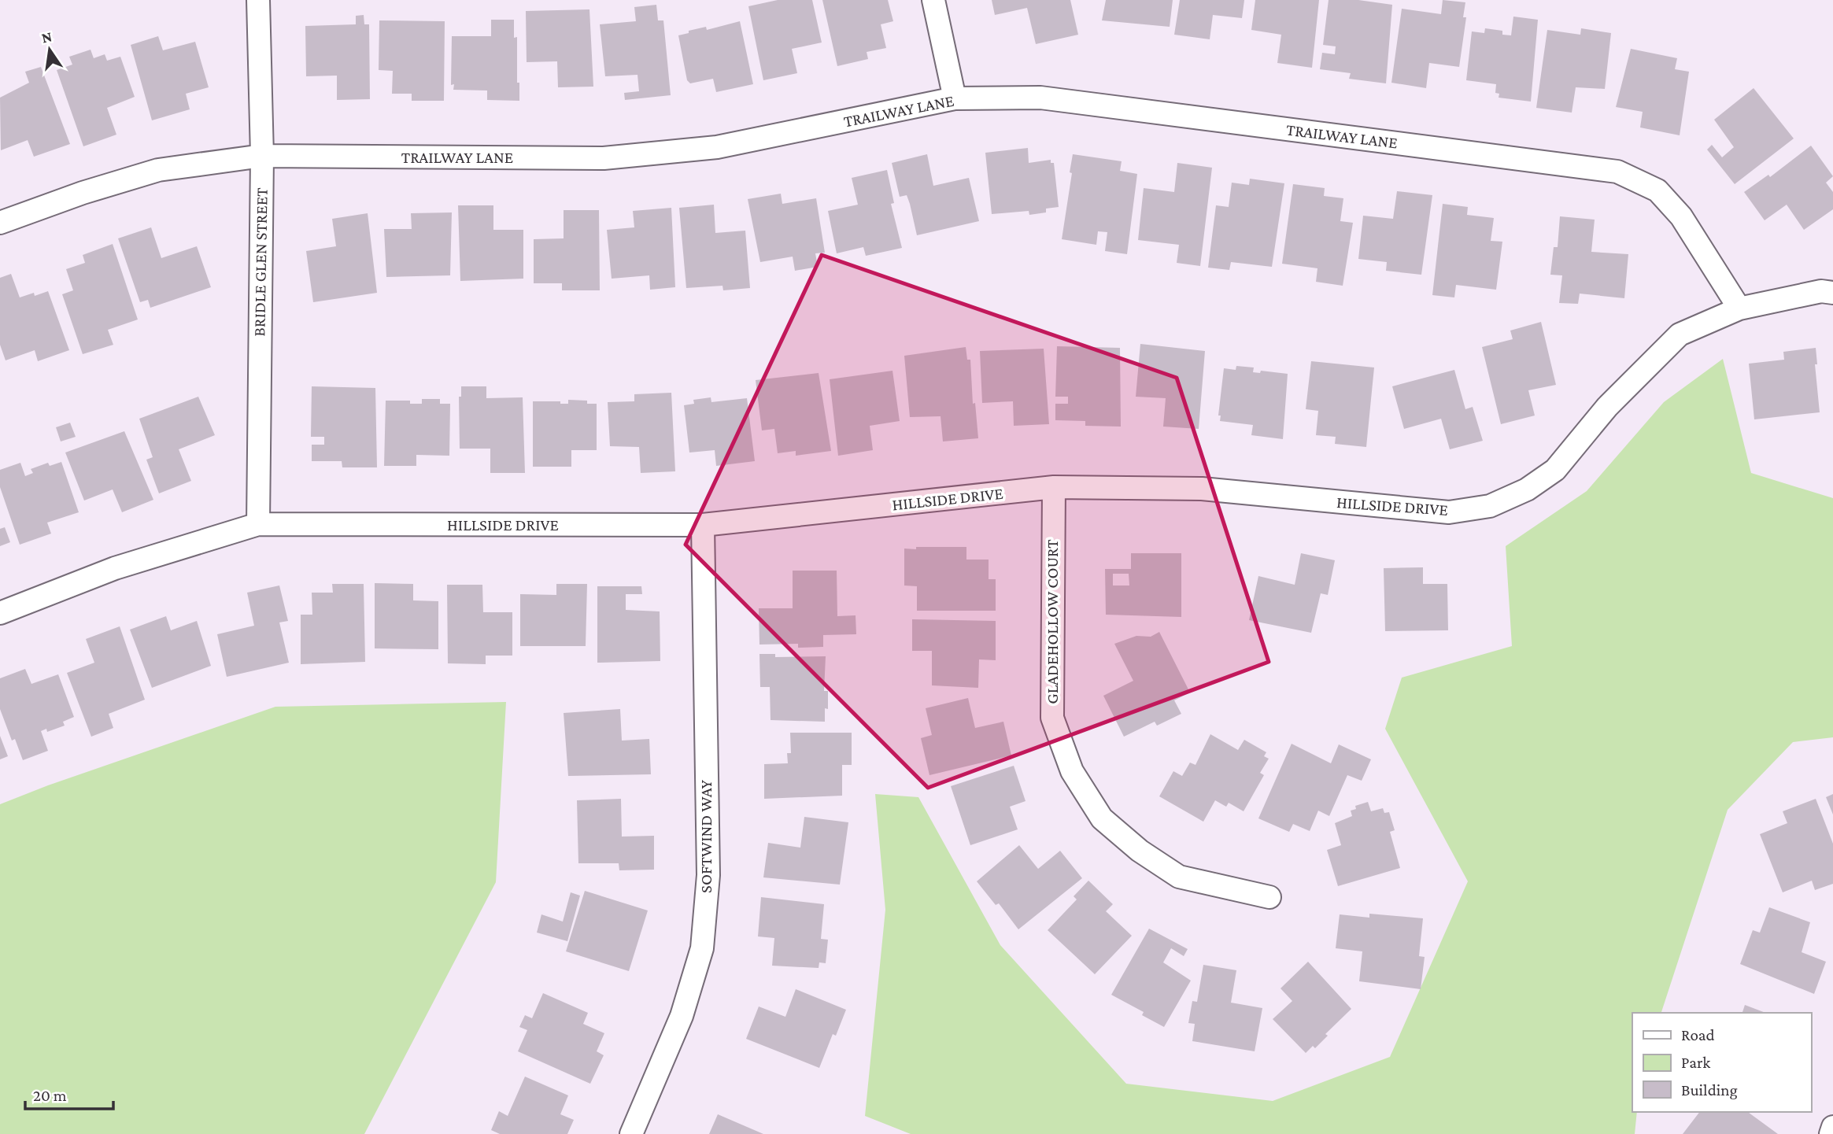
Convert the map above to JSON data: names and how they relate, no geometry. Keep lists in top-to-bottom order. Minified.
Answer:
{"streets":{"street":["TRAILWAY LANE","BRIDLE GLEN STREET","HILLSIDE DRIVE","GLADEHOLLOW COURT","SOFTWIND WAY"]},"crossings":[["TRAILWAY LANE","BRIDLE GLEN STREET"],["TRAILWAY LANE","HILLSIDE DRIVE"],["BRIDLE GLEN STREET","HILLSIDE DRIVE"],["HILLSIDE DRIVE","GLADEHOLLOW COURT"],["HILLSIDE DRIVE","SOFTWIND WAY"]],"legend":["Road","Park","Building"],"scale_bar":"20 m","north":"top"}
